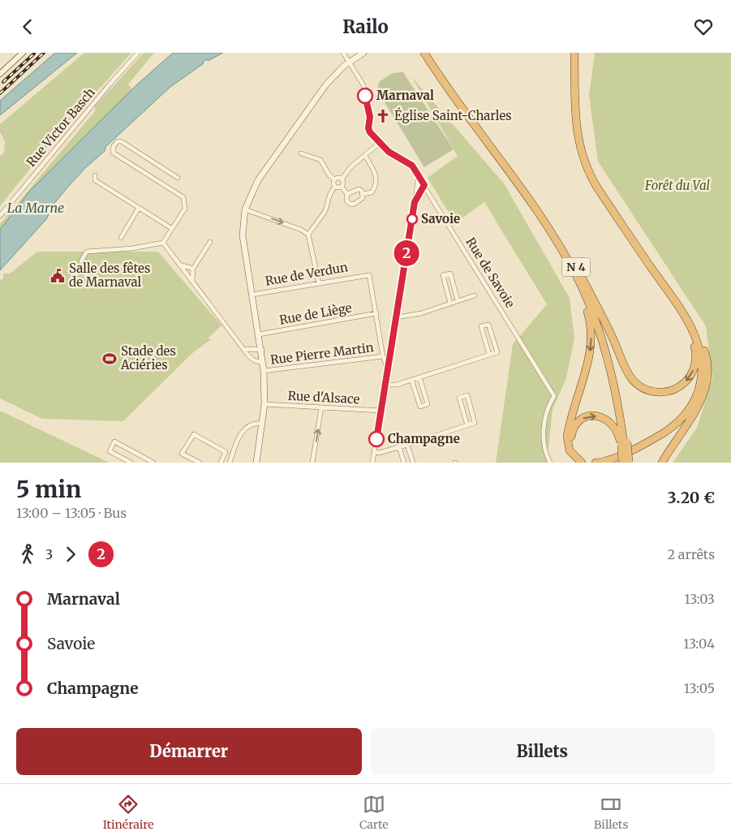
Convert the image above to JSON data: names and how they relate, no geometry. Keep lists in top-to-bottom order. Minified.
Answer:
{"streets":{"highway":["N 4"],"street":["Rue Victor Basch","Rue de Savoie","Rue de Verdun","Rue de Liège","Rue Pierre Martin","Rue d'Alsace"]},"crossings":[["Rue de Verdun","Rue de Liège"]],"water":["La Marne"],"parks":["Forêt du Val"],"places":{"other":["Marnaval","Savoie","Champagne"],"church":["Église Saint-Charles"],"public building":["Salle des fêtes de Marnaval"],"sports":["Stade des Aciéries"]},"lines":["bus line 2"],"page":{"header":"Railo","on_map":"2","heading":["5 min","13:00 – 13:05 · Bus","3.20 €"],"legs":["3","2","2 arrêts"],"list":[{"name":"Marnaval","value":"13:03"},{"name":"Savoie","value":"13:04"},{"name":"Champagne","value":"13:05"}],"buttons":["Démarrer","Billets"],"tabs":["Itinéraire","Carte","Billets"]}}
